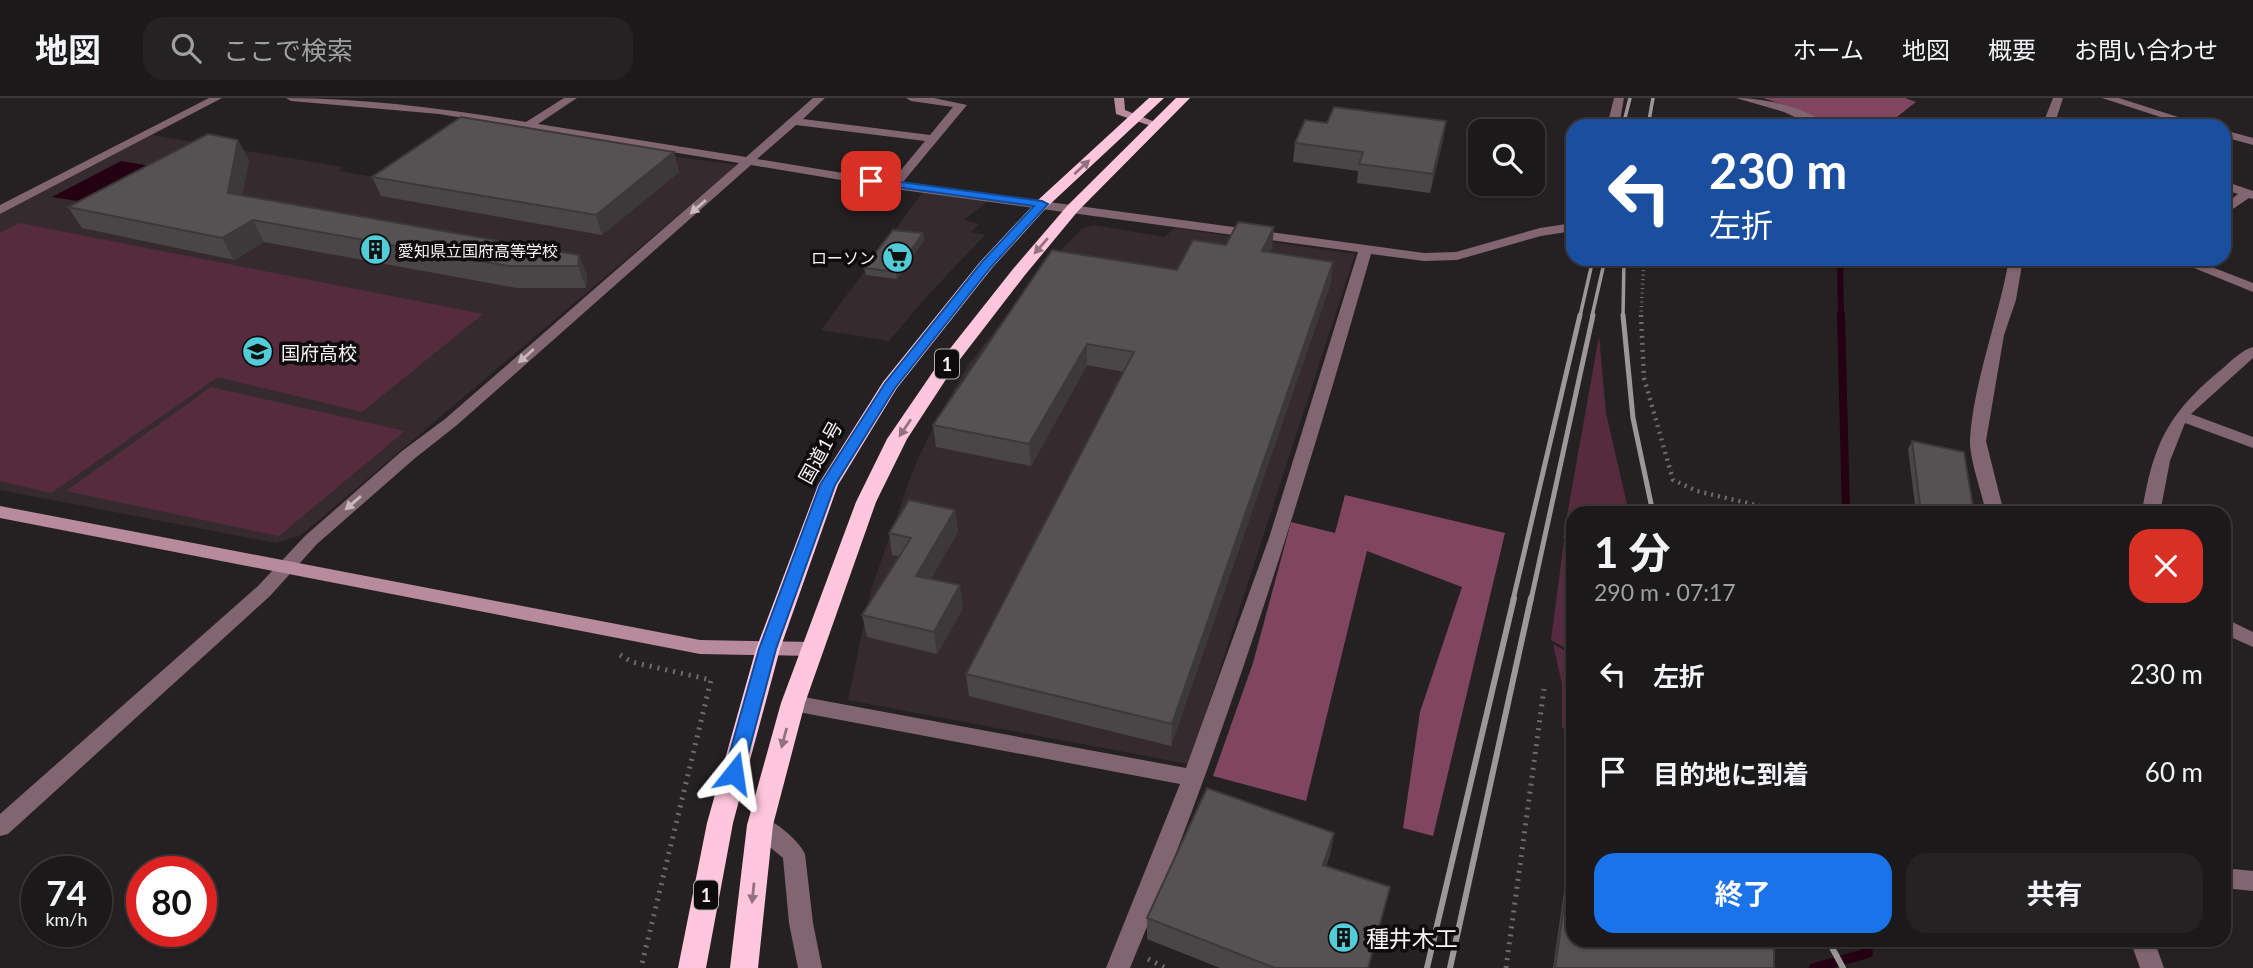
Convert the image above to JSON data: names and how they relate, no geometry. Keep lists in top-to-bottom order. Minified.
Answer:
{"streets":{"highway":["1","国道1号"]},"places":{"building":["愛知県立国府高等学校","種井木工"],"supermarket":["ローソン"],"school or university":["国府高校"]},"page":{"header":"地図","search":"ここで検索","nav":["ホーム","地図","概要","お問い合わせ"],"turn":["230 m","左折"],"heading":["1 分","290 m · 07:17"],"list":[{"name":"左折","value":"230 m"},{"name":"目的地に到着","value":"60 m"}],"buttons":["終了","共有"],"speed":"74 km/h","limit":"80"}}
